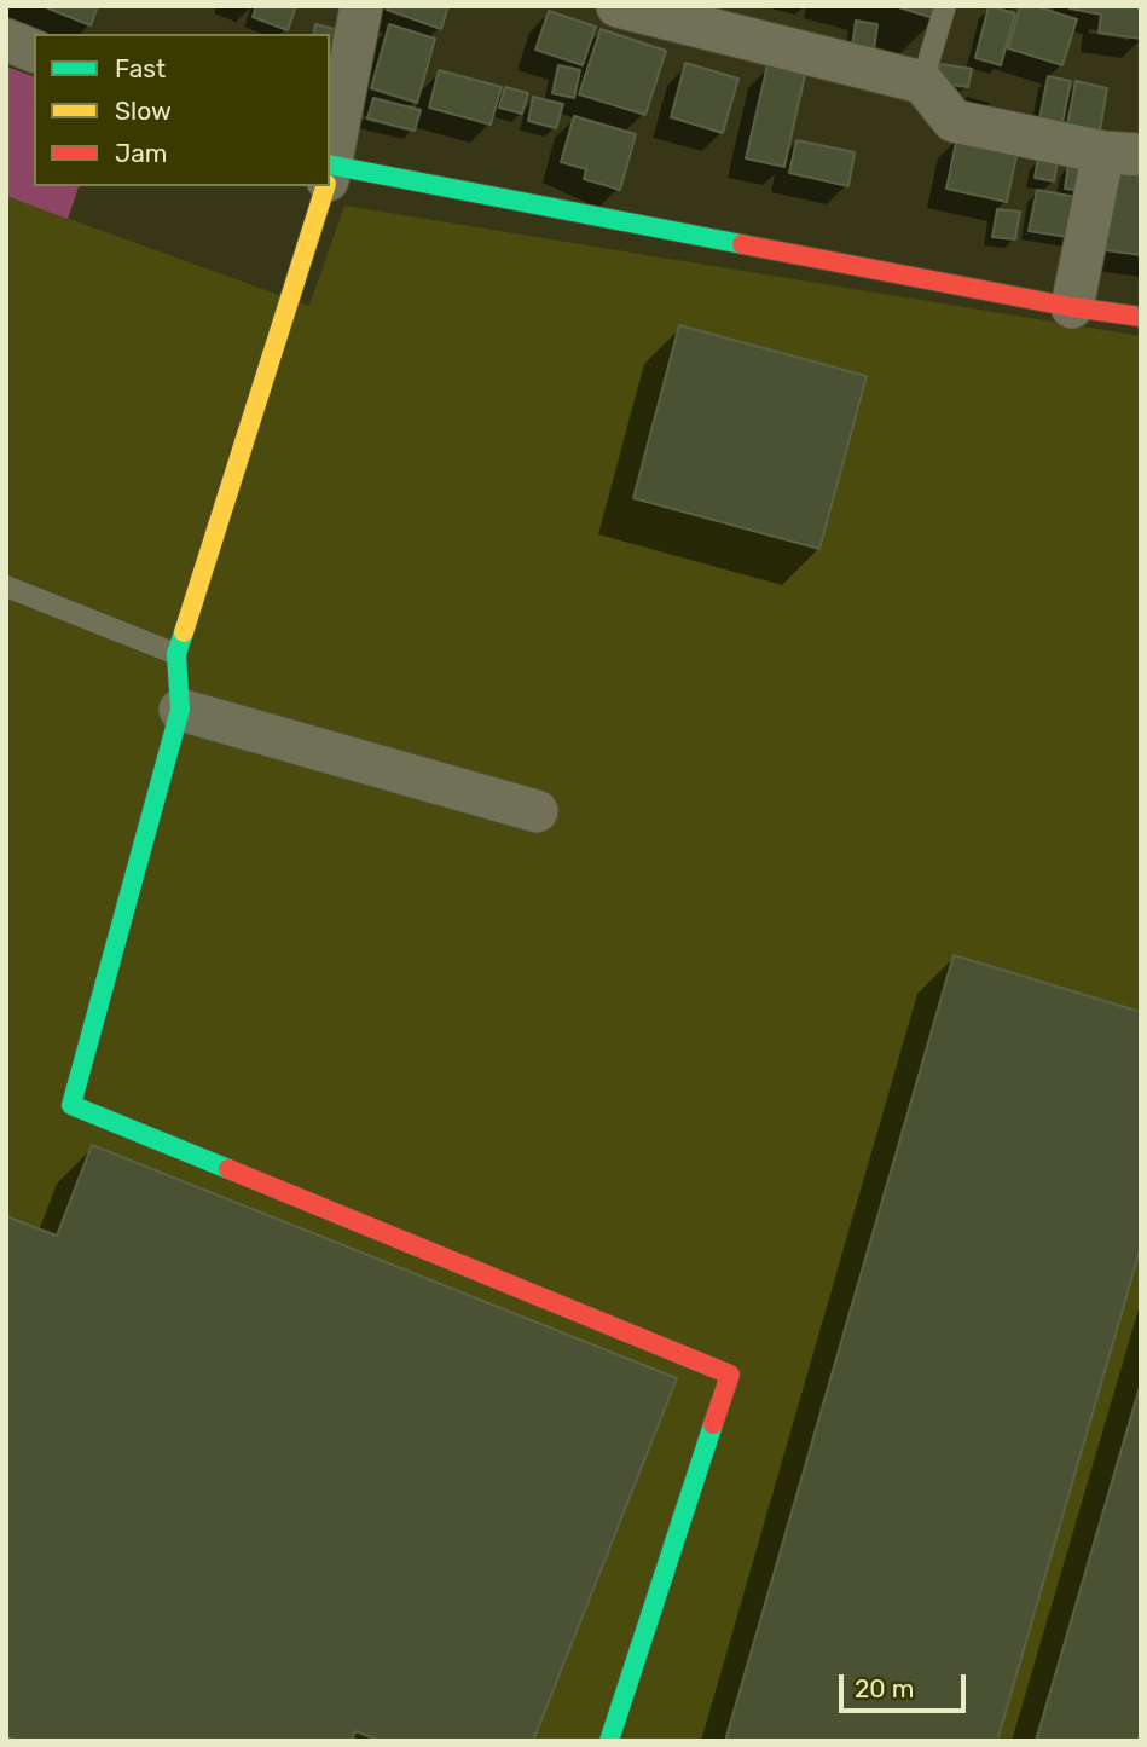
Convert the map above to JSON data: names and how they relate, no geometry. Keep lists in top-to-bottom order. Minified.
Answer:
{"legend":["Fast","Slow","Jam"],"scale_bar":"20 m"}
